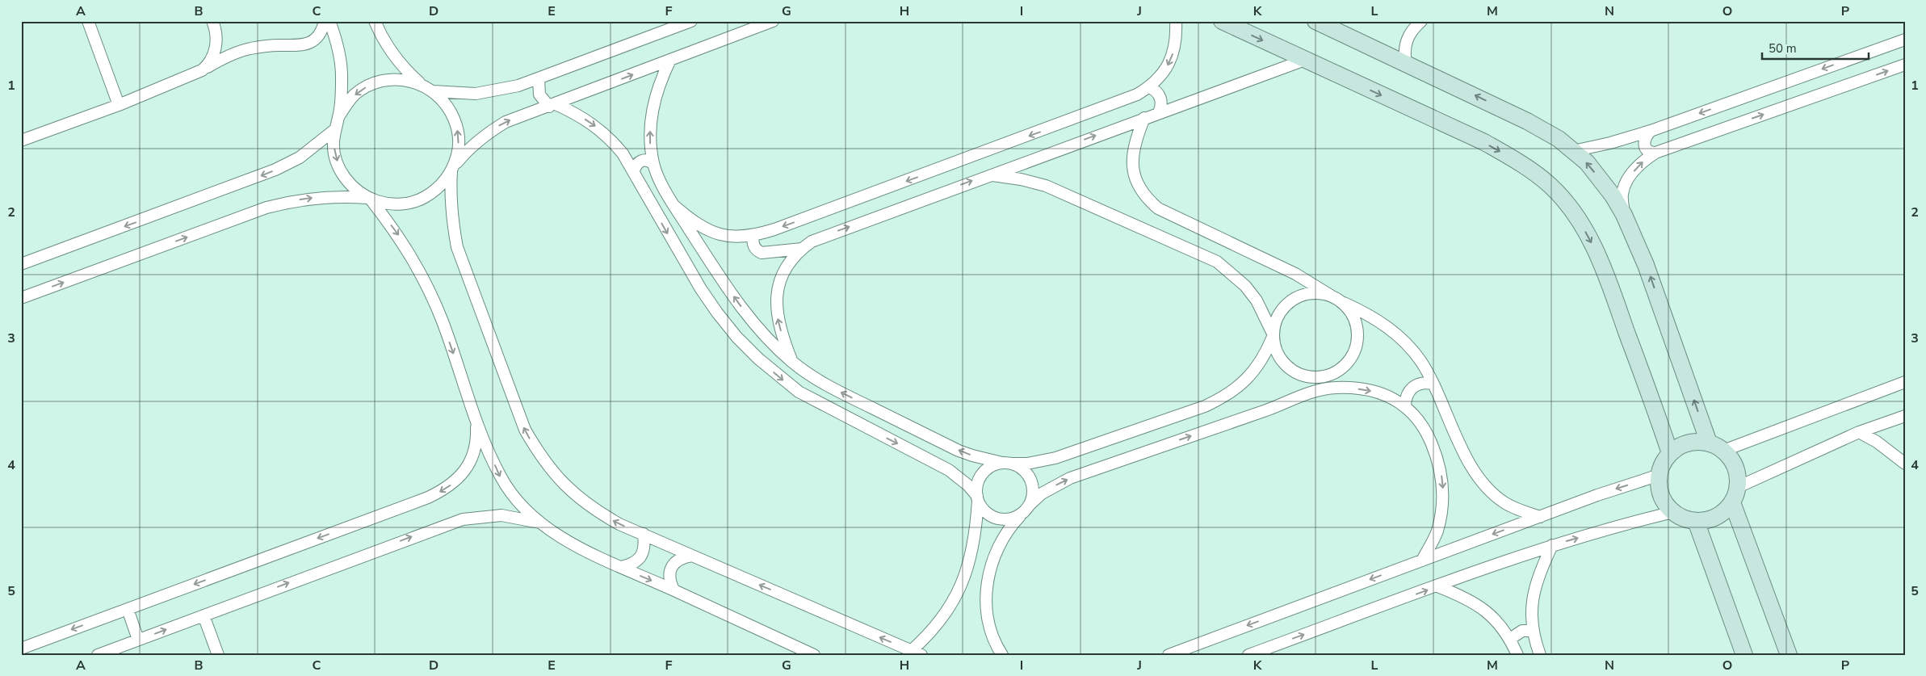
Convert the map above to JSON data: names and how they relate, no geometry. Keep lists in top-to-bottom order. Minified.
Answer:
{"scale_bar":"50 m","grid":{"columns":["A","B","C","D","E","F","G","H","I","J","K","L","M","N","O","P"],"rows":["1","2","3","4","5"]}}
